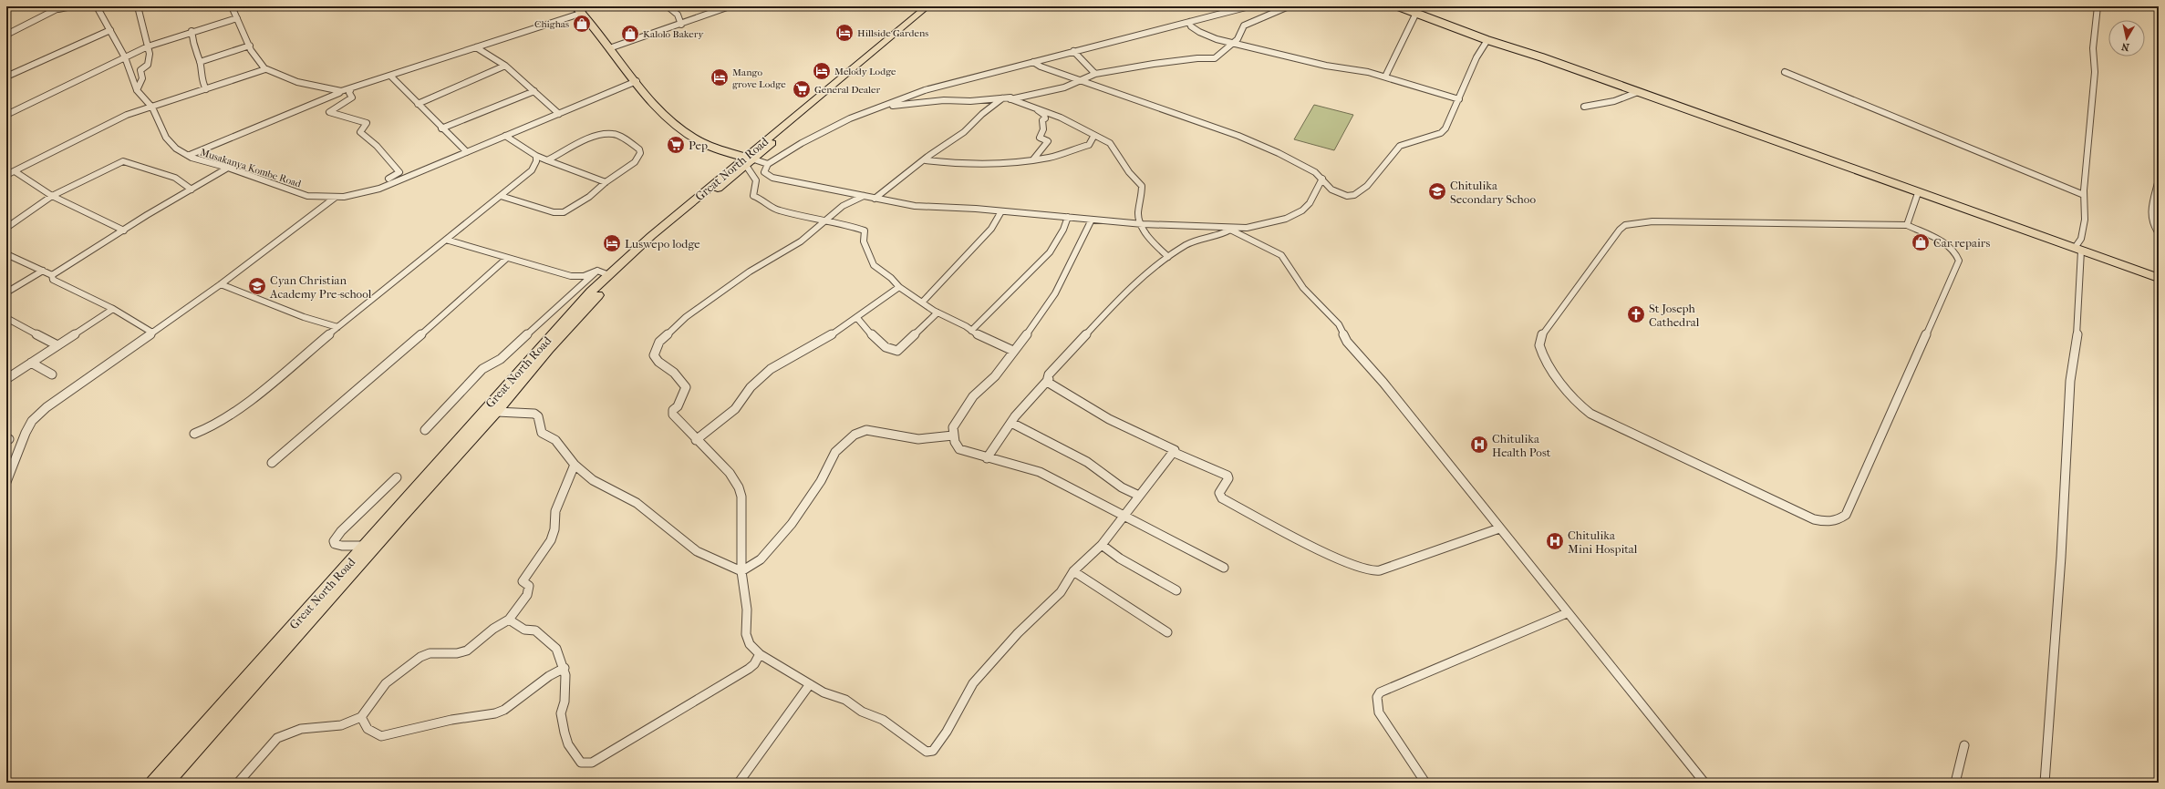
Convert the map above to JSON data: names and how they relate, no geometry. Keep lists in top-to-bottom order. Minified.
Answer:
{"streets":{"highway":["Great North Road"],"street":["Musakanya Kombe Road"]},"places":{"shop":["Chighas","Kalolo Bakery","Car repairs"],"hotel":["Hillside Gardens","Melody Lodge","Mango grove Lodge","Luswepo lodge"],"supermarket":["General Dealer","Pep"],"school or university":["Chitulika Secondary Schoo","Cyan Christian Academy Pre-school"],"church":["St Joseph Cathedral"],"hospital":["Chitulika Health Post","Chitulika Mini Hospital"]},"north":"bottom"}
